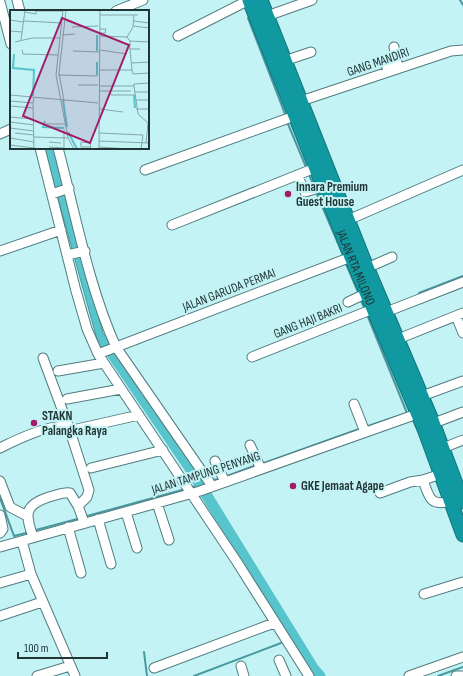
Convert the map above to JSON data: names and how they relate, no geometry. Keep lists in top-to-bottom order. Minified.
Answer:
{"streets":{"highway":["JALAN RTA MILONO"],"street":["GANG MANDIRI","JALAN GARUDA PERMAI","GANG HAJI BAKRI","JALAN TAMPUNG PENYANG"]},"crossings":[["GANG MANDIRI","JALAN RTA MILONO"],["JALAN RTA MILONO","JALAN GARUDA PERMAI"],["JALAN RTA MILONO","GANG HAJI BAKRI"],["JALAN RTA MILONO","JALAN TAMPUNG PENYANG"]],"places":["Innara Premium Guest House","STAKN Palangka Raya","GKE Jemaat Agape"],"scale_bar":"100 m"}
